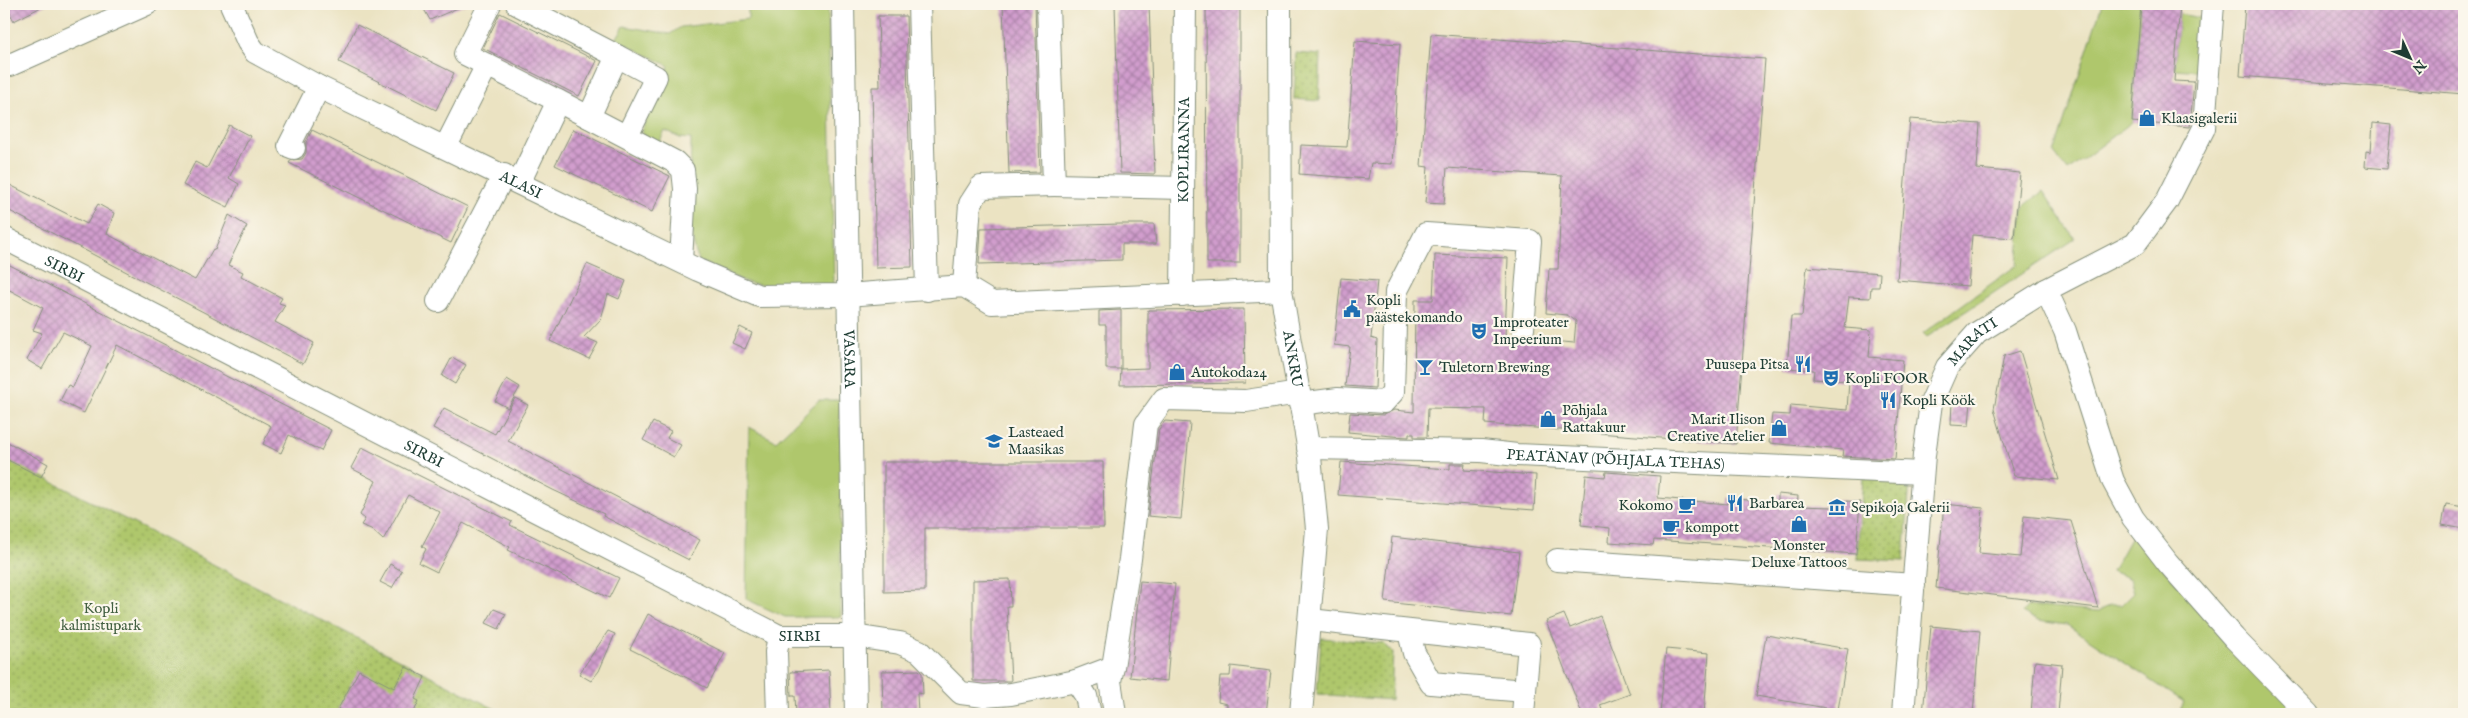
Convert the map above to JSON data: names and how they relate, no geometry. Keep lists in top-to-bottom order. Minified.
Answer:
{"streets":{"street":["KOPLIRANNA","ALASI","SIRBI","MARATI","VASARA","ANKRU","PEATÄNAV (PÕHJALA TEHAS)"]},"crossings":[["ALASI","VASARA"],["SIRBI","VASARA"],["MARATI","PEATÄNAV (PÕHJALA TEHAS)"],["ANKRU","PEATÄNAV (PÕHJALA TEHAS)"]],"parks":["Kopli kalmistupark"],"places":{"shop":["Klaasigalerii","Autokoda24","Põhjala Rattakuur","Marit Ilison Creative Atelier","Monster Deluxe Tattoos"],"public building":["Kopli päästekomando"],"theatre":["Improteater Impeerium","Kopli FOOR"],"restaurant":["Puusepa Pitsa","Kopli Köök","Barbarea"],"bar":["Tuletorn Brewing"],"school or university":["Lasteaed Maasikas"],"cafe":["Kokomo","kompott"],"museum":["Sepikoja Galerii"]},"north":"bottom right"}
